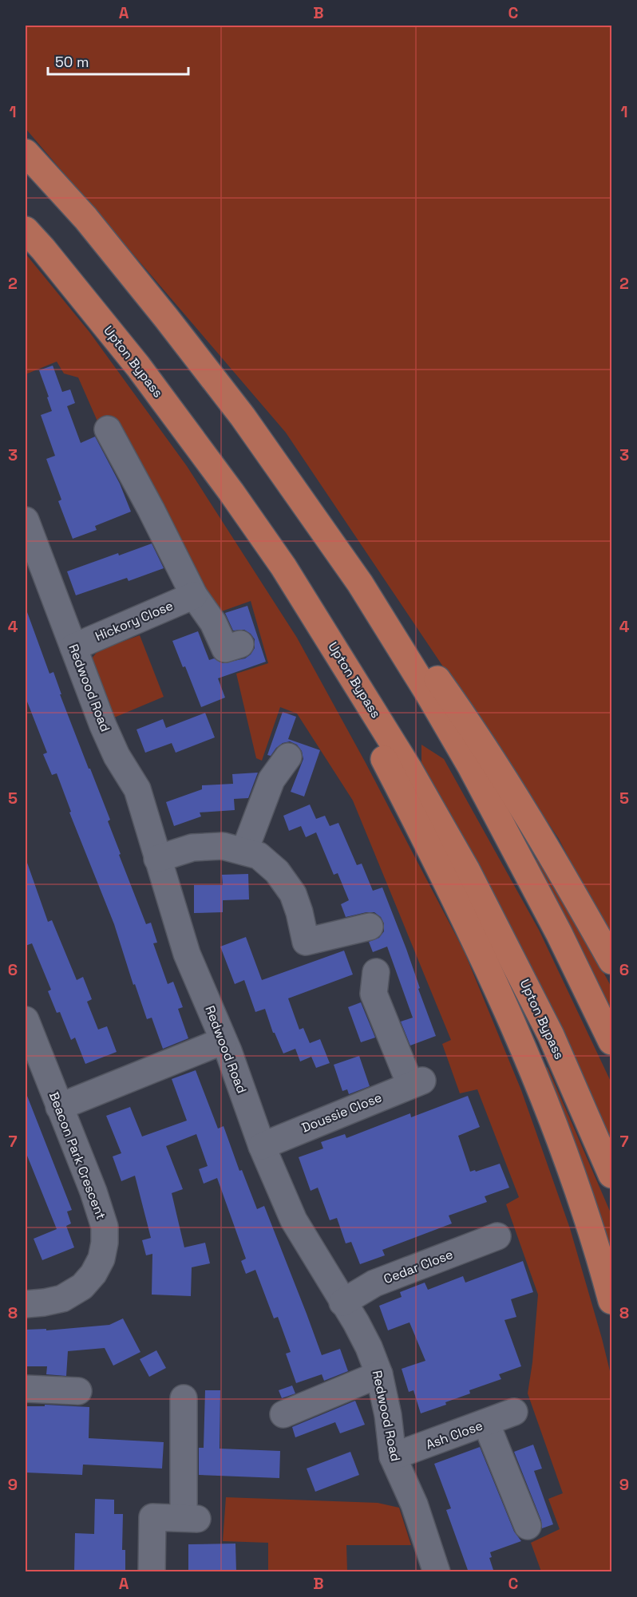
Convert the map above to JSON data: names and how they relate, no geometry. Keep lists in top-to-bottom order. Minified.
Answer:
{"streets":{"highway":["Upton Bypass"],"street":["Hickory Close","Redwood Road","Doussie Close","Beacon Park Crescent","Cedar Close","Ash Close"]},"crossings":[["Hickory Close","Redwood Road"],["Redwood Road","Doussie Close"],["Redwood Road","Cedar Close"],["Redwood Road","Ash Close"]],"scale_bar":"50 m","grid":{"columns":["A","B","C"],"rows":["1","2","3","4","5","6","7","8","9"]}}
